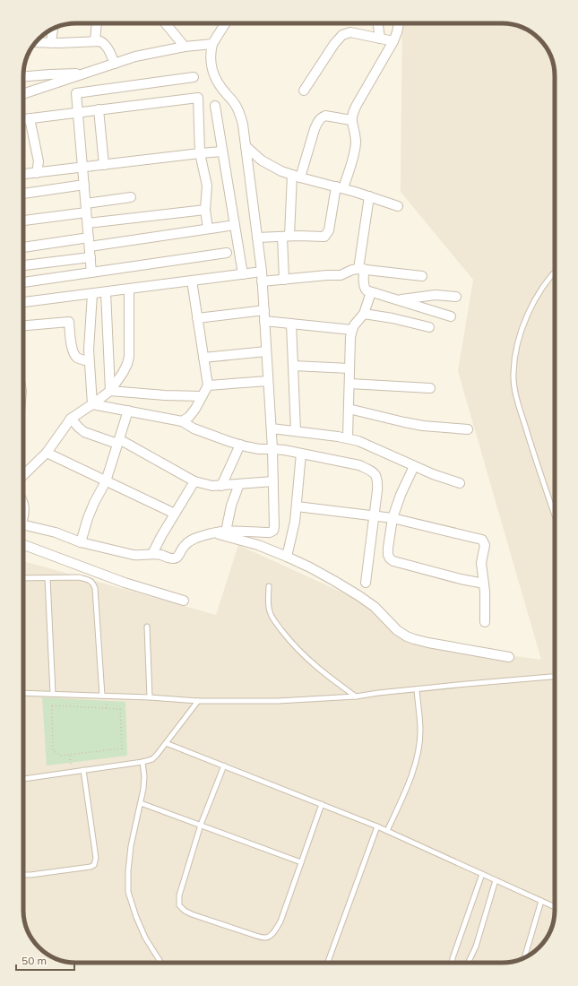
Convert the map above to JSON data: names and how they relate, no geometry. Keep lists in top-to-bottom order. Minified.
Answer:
{"scale_bar":"50 m"}
